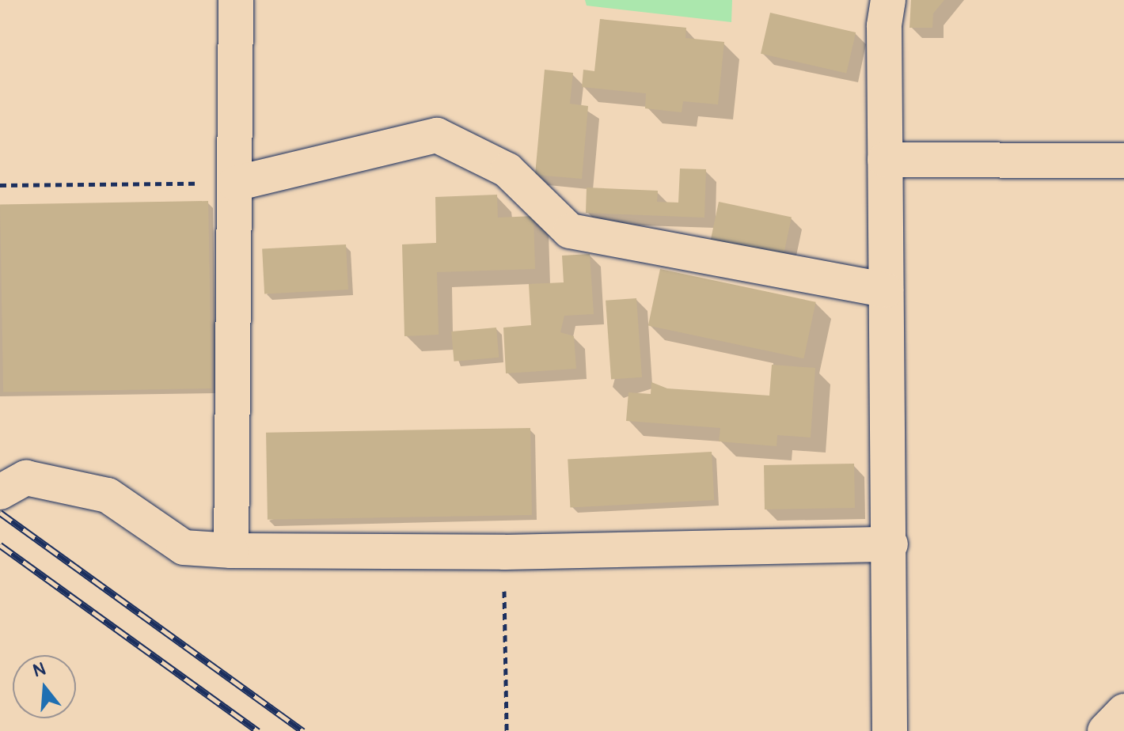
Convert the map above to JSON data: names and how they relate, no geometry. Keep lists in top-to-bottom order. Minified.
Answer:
{"north":"top"}
